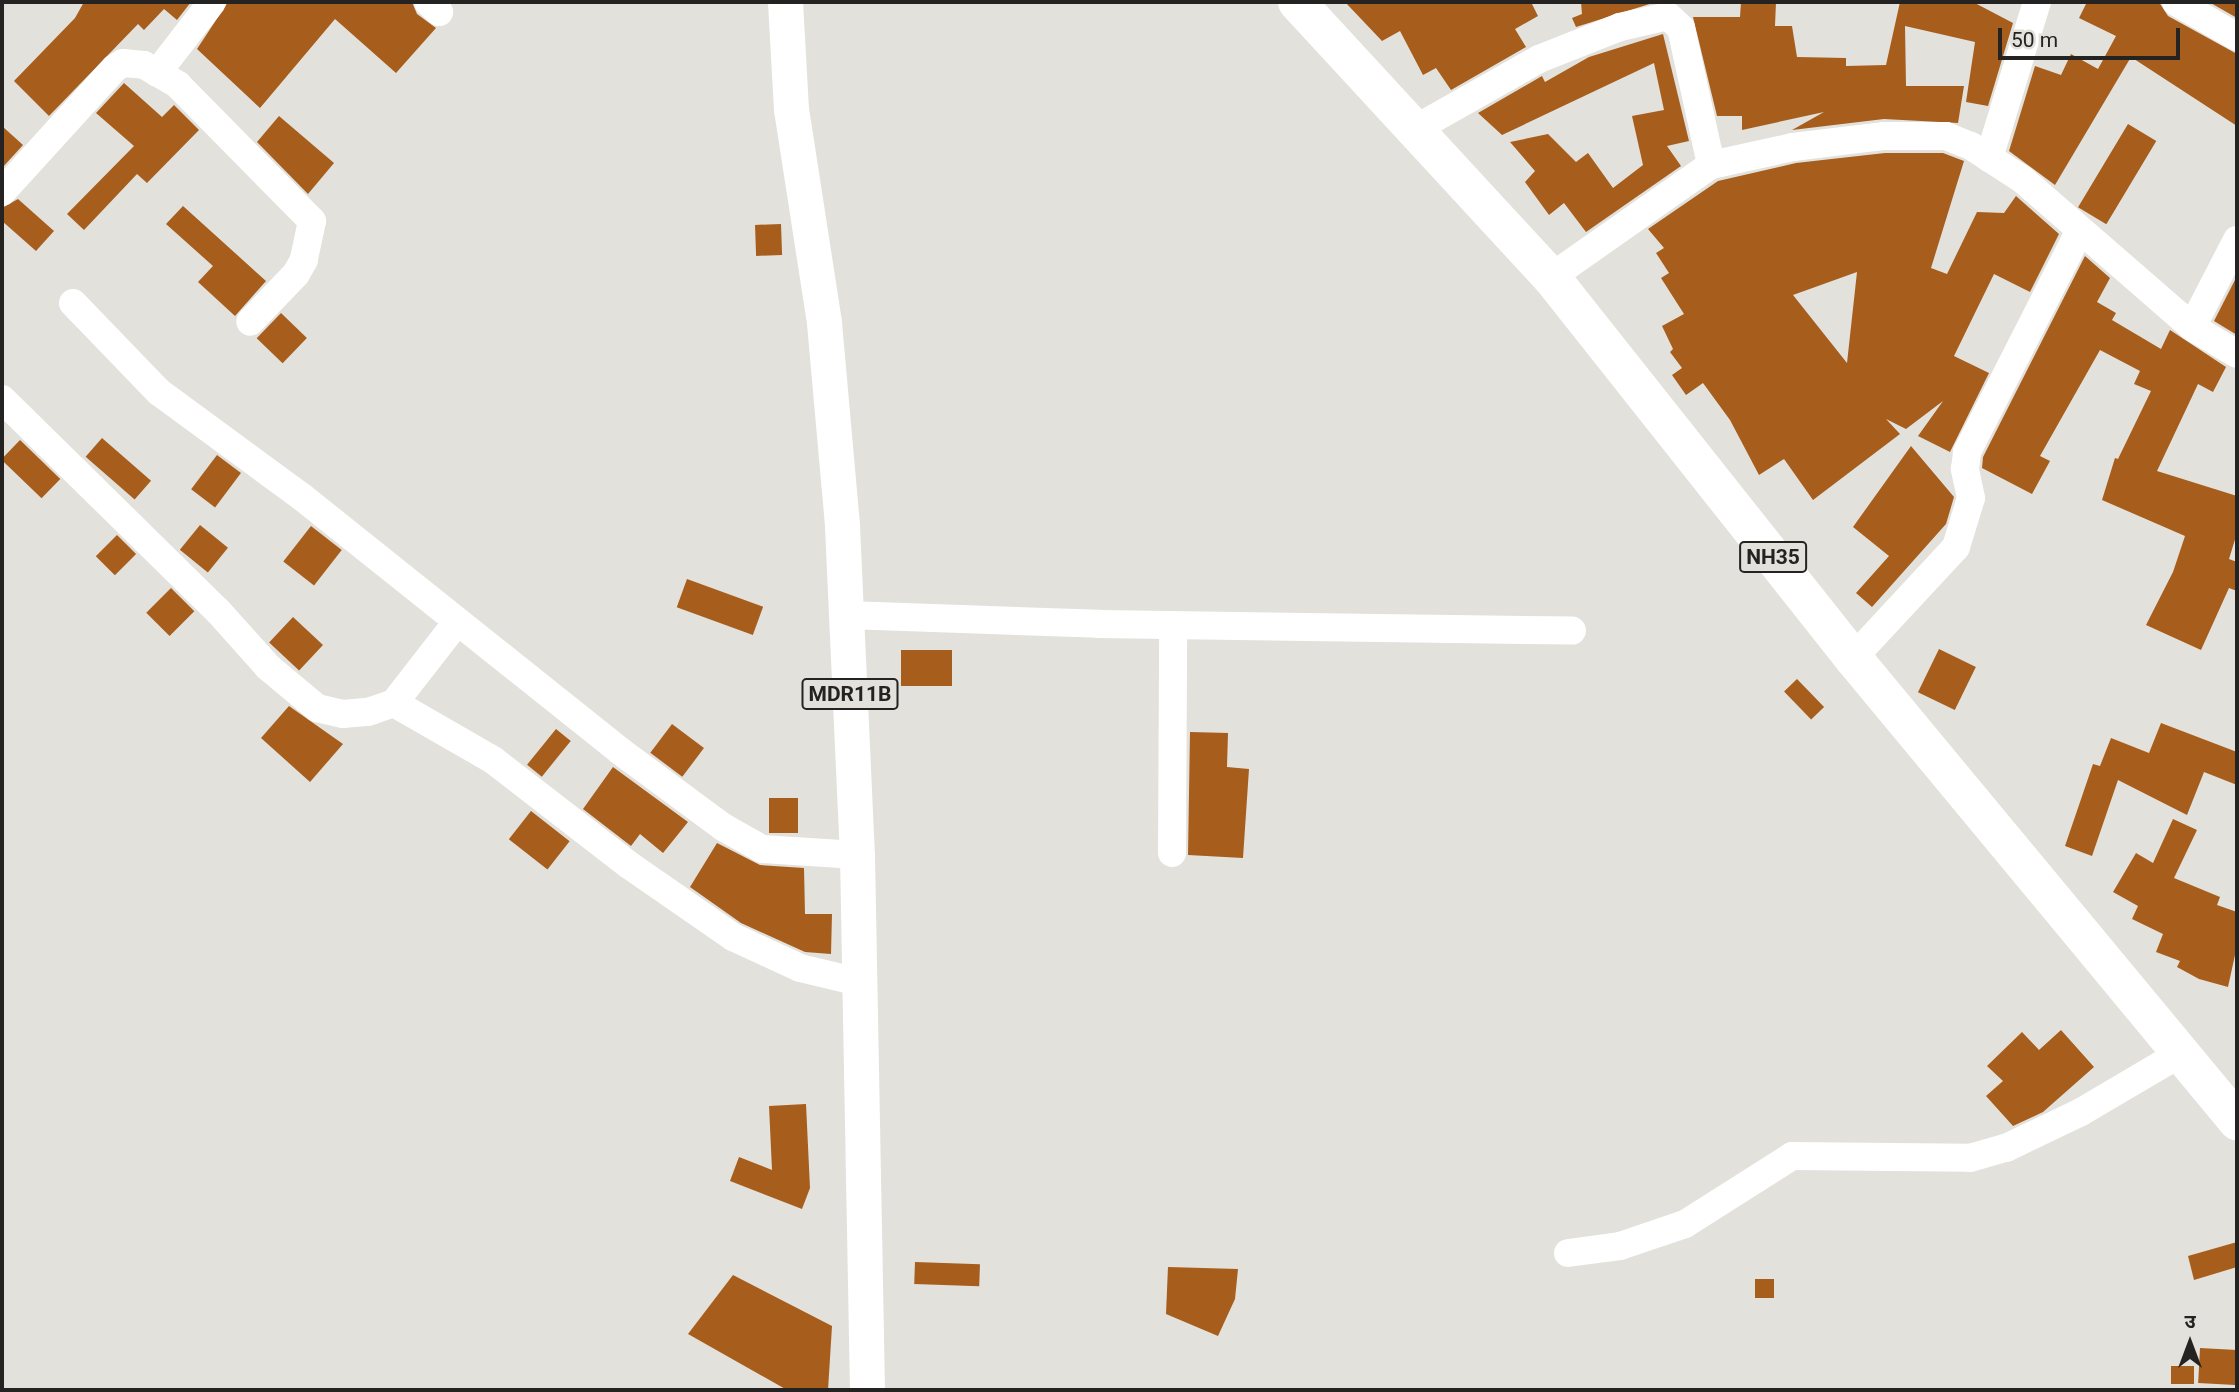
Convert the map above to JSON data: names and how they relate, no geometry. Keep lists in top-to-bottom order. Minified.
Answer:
{"streets":{"highway":["NH35"],"main road":["MDR11B"]},"scale_bar":"50 m","north":"top"}
